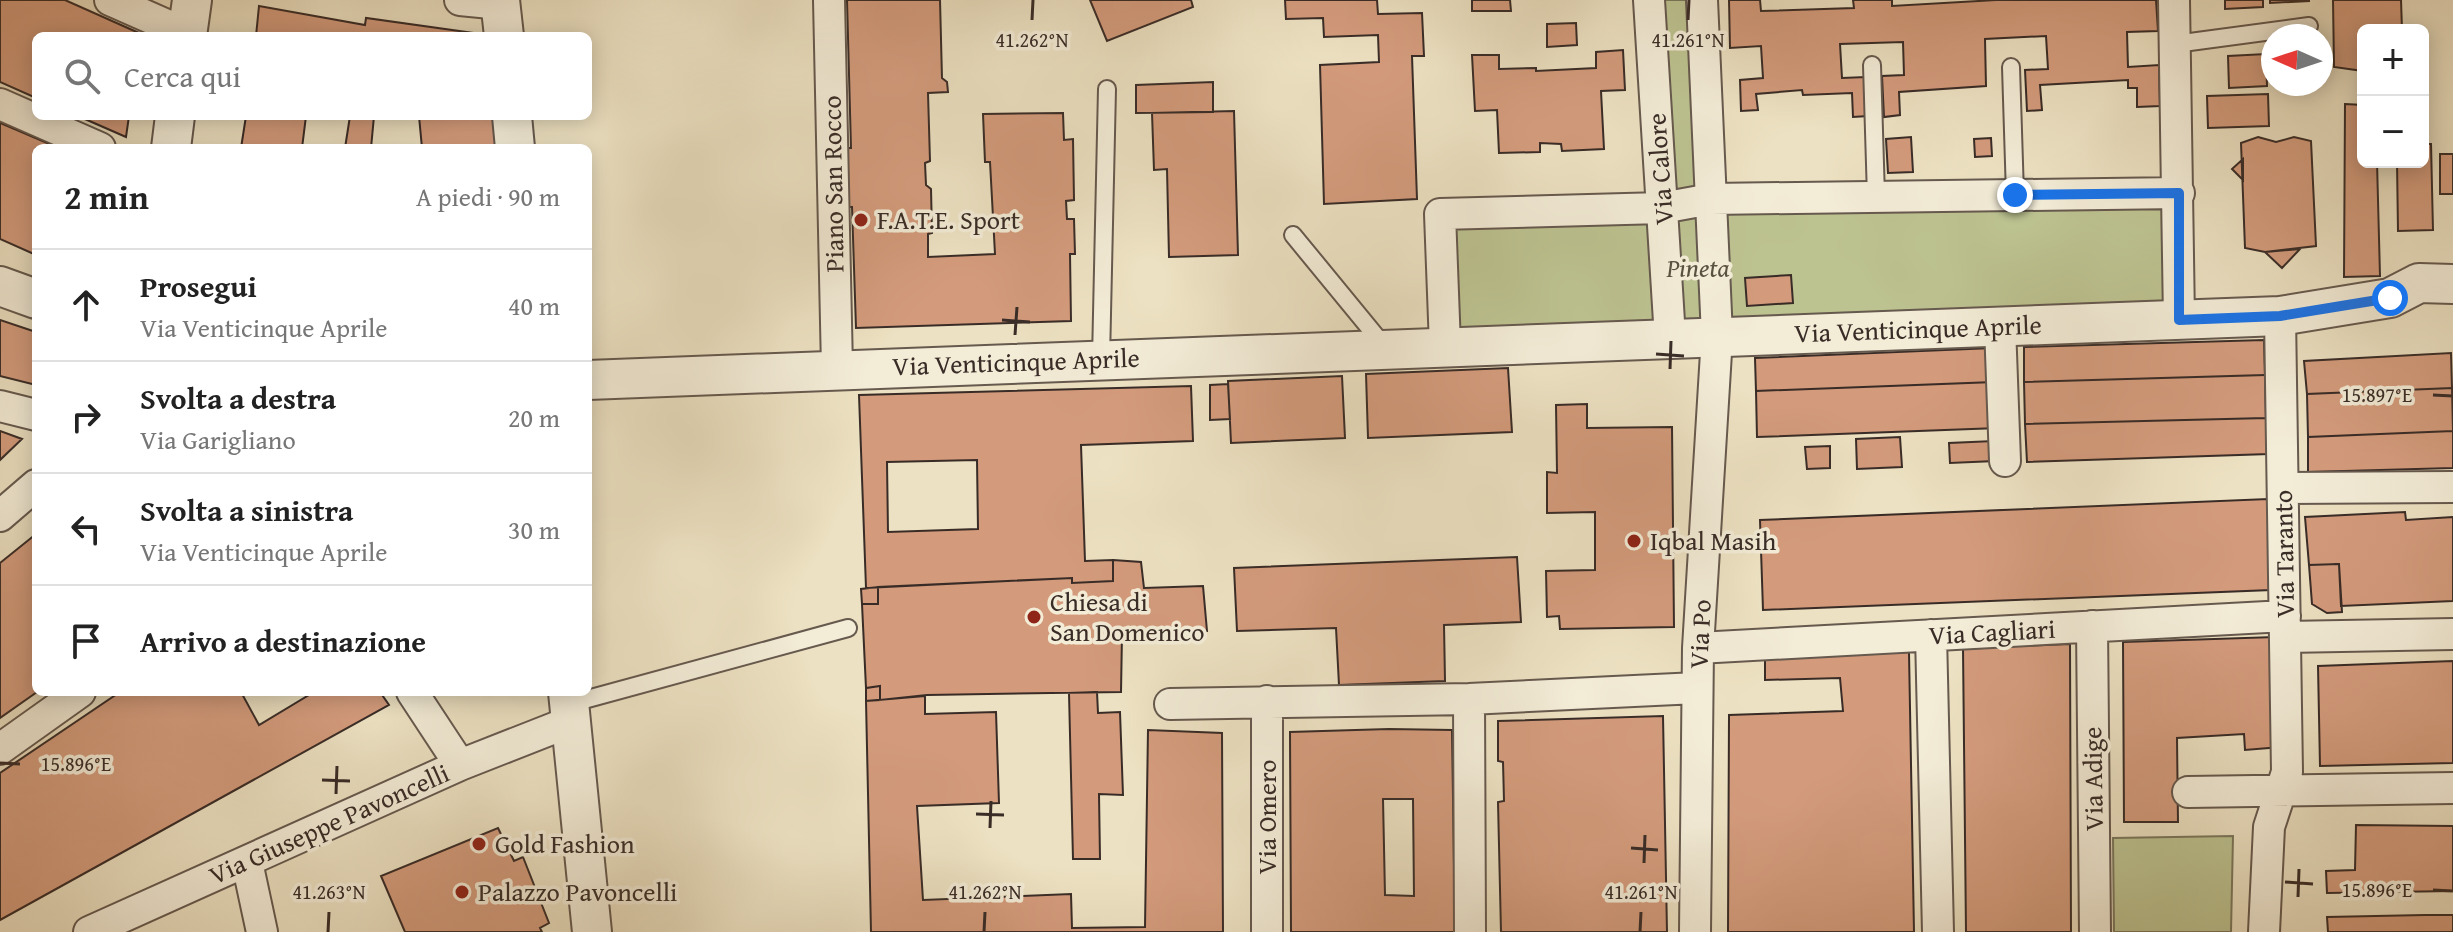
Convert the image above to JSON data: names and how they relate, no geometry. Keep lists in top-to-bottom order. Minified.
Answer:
{"streets":{"street":["Via Calore","Piano San Rocco","Via Venticinque Aprile","Via Taranto","Via Cagliari","Via Po","Via Adige","Via Omero","Via Giuseppe Pavoncelli"]},"crossings":[["Via Calore","Via Venticinque Aprile"],["Via Calore","Via Po"],["Piano San Rocco","Via Venticinque Aprile"],["Via Venticinque Aprile","Via Taranto"],["Via Venticinque Aprile","Via Po"],["Via Taranto","Via Cagliari"],["Via Cagliari","Via Po"],["Via Cagliari","Via Adige"]],"parks":["Pineta"],"places":["F.A.T.E. Sport","Iqbal Masih","Chiesa di San Domenico","Gold Fashion","Palazzo Pavoncelli"],"north":"left","page":{"map_buttons":["+","−"],"search":"Cerca qui","heading":["2 min","A piedi · 90 m"],"list":[["Prosegui","Via Venticinque Aprile","40 m"],["Svolta a destra","Via Garigliano","20 m"],["Svolta a sinistra","Via Venticinque Aprile","30 m"],"Arrivo a destinazione"]},"coordinates":["41.262°N","41.261°N","15.897°E","15.896°E","41.263°N"]}
